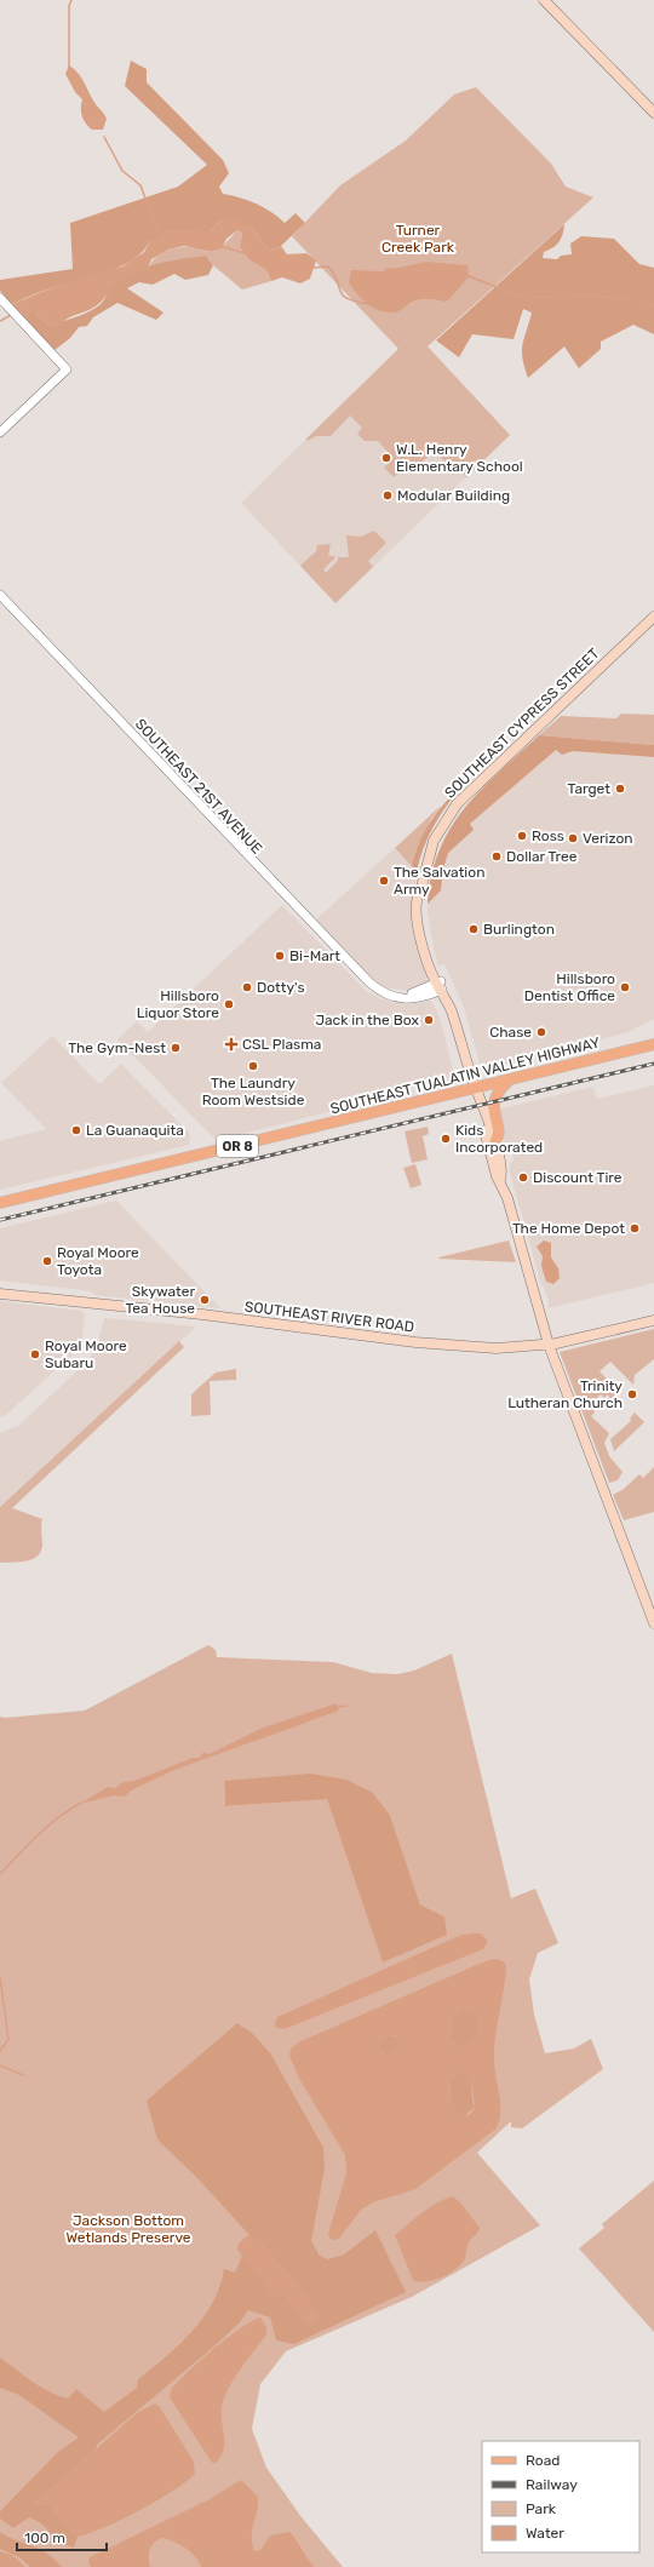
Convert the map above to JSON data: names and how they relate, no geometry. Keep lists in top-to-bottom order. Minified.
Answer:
{"streets":{"main road":["SOUTHEAST CYPRESS STREET","SOUTHEAST TUALATIN VALLEY HIGHWAY","OR 8","SOUTHEAST RIVER ROAD"],"street":["SOUTHEAST 21ST AVENUE"]},"crossings":[["SOUTHEAST CYPRESS STREET","SOUTHEAST 21ST AVENUE"],["SOUTHEAST CYPRESS STREET","SOUTHEAST TUALATIN VALLEY HIGHWAY"]],"parks":["Turner Creek Park","Jackson Bottom Wetlands Preserve"],"places":{"other":["W.L. Henry Elementary School","Modular Building","Target","Ross","Verizon","Dollar Tree","The Salvation Army","Burlington","Bi-Mart","Dotty's","Hillsboro Dentist Office","Hillsboro Liquor Store","Jack in the Box","Chase","The Gym-Nest","The Laundry Room Westside","La Guanaquita","Kids Incorporated","Discount Tire","The Home Depot","Royal Moore Toyota","Skywater Tea House","Royal Moore Subaru","Trinity Lutheran Church"],"health":["CSL Plasma"]},"legend":["Road","Railway","Park","Water"],"scale_bar":"100 m"}
